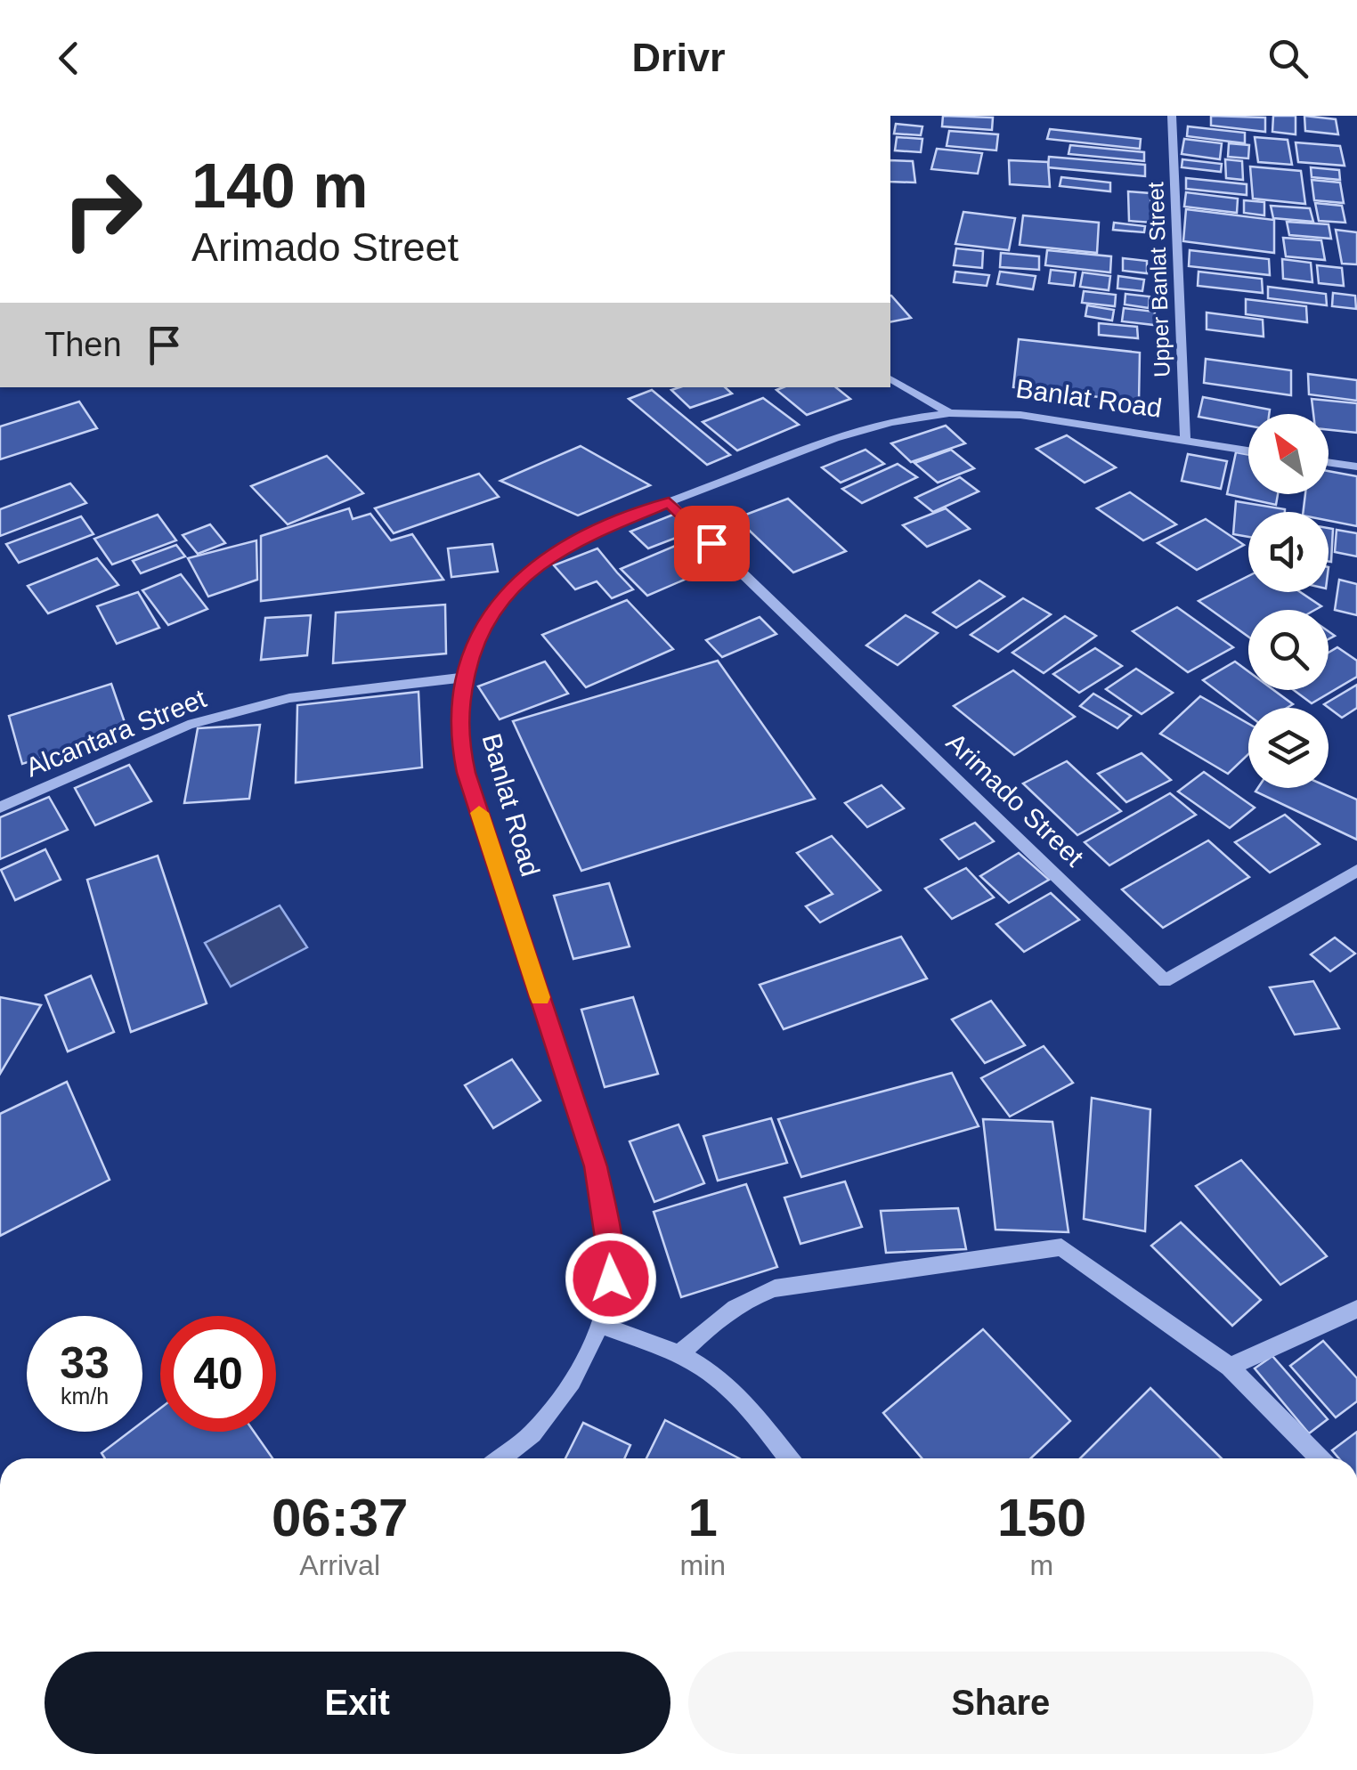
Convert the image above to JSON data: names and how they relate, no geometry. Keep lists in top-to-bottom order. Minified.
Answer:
{"streets":{"street":["Upper Banlat Street","Banlat Road","Alcantara Street","Arimado Street"]},"crossings":[["Upper Banlat Street","Banlat Road"],["Banlat Road","Alcantara Street"],["Banlat Road","Arimado Street"]],"north":"top left","page":{"header":"Drivr","turn":["140 m","Arimado Street"],"then":"Then","speed":"33 km/h","limit":"40","eta":["06:37","Arrival","1","min","150","m"],"buttons":["Exit","Share"]}}
